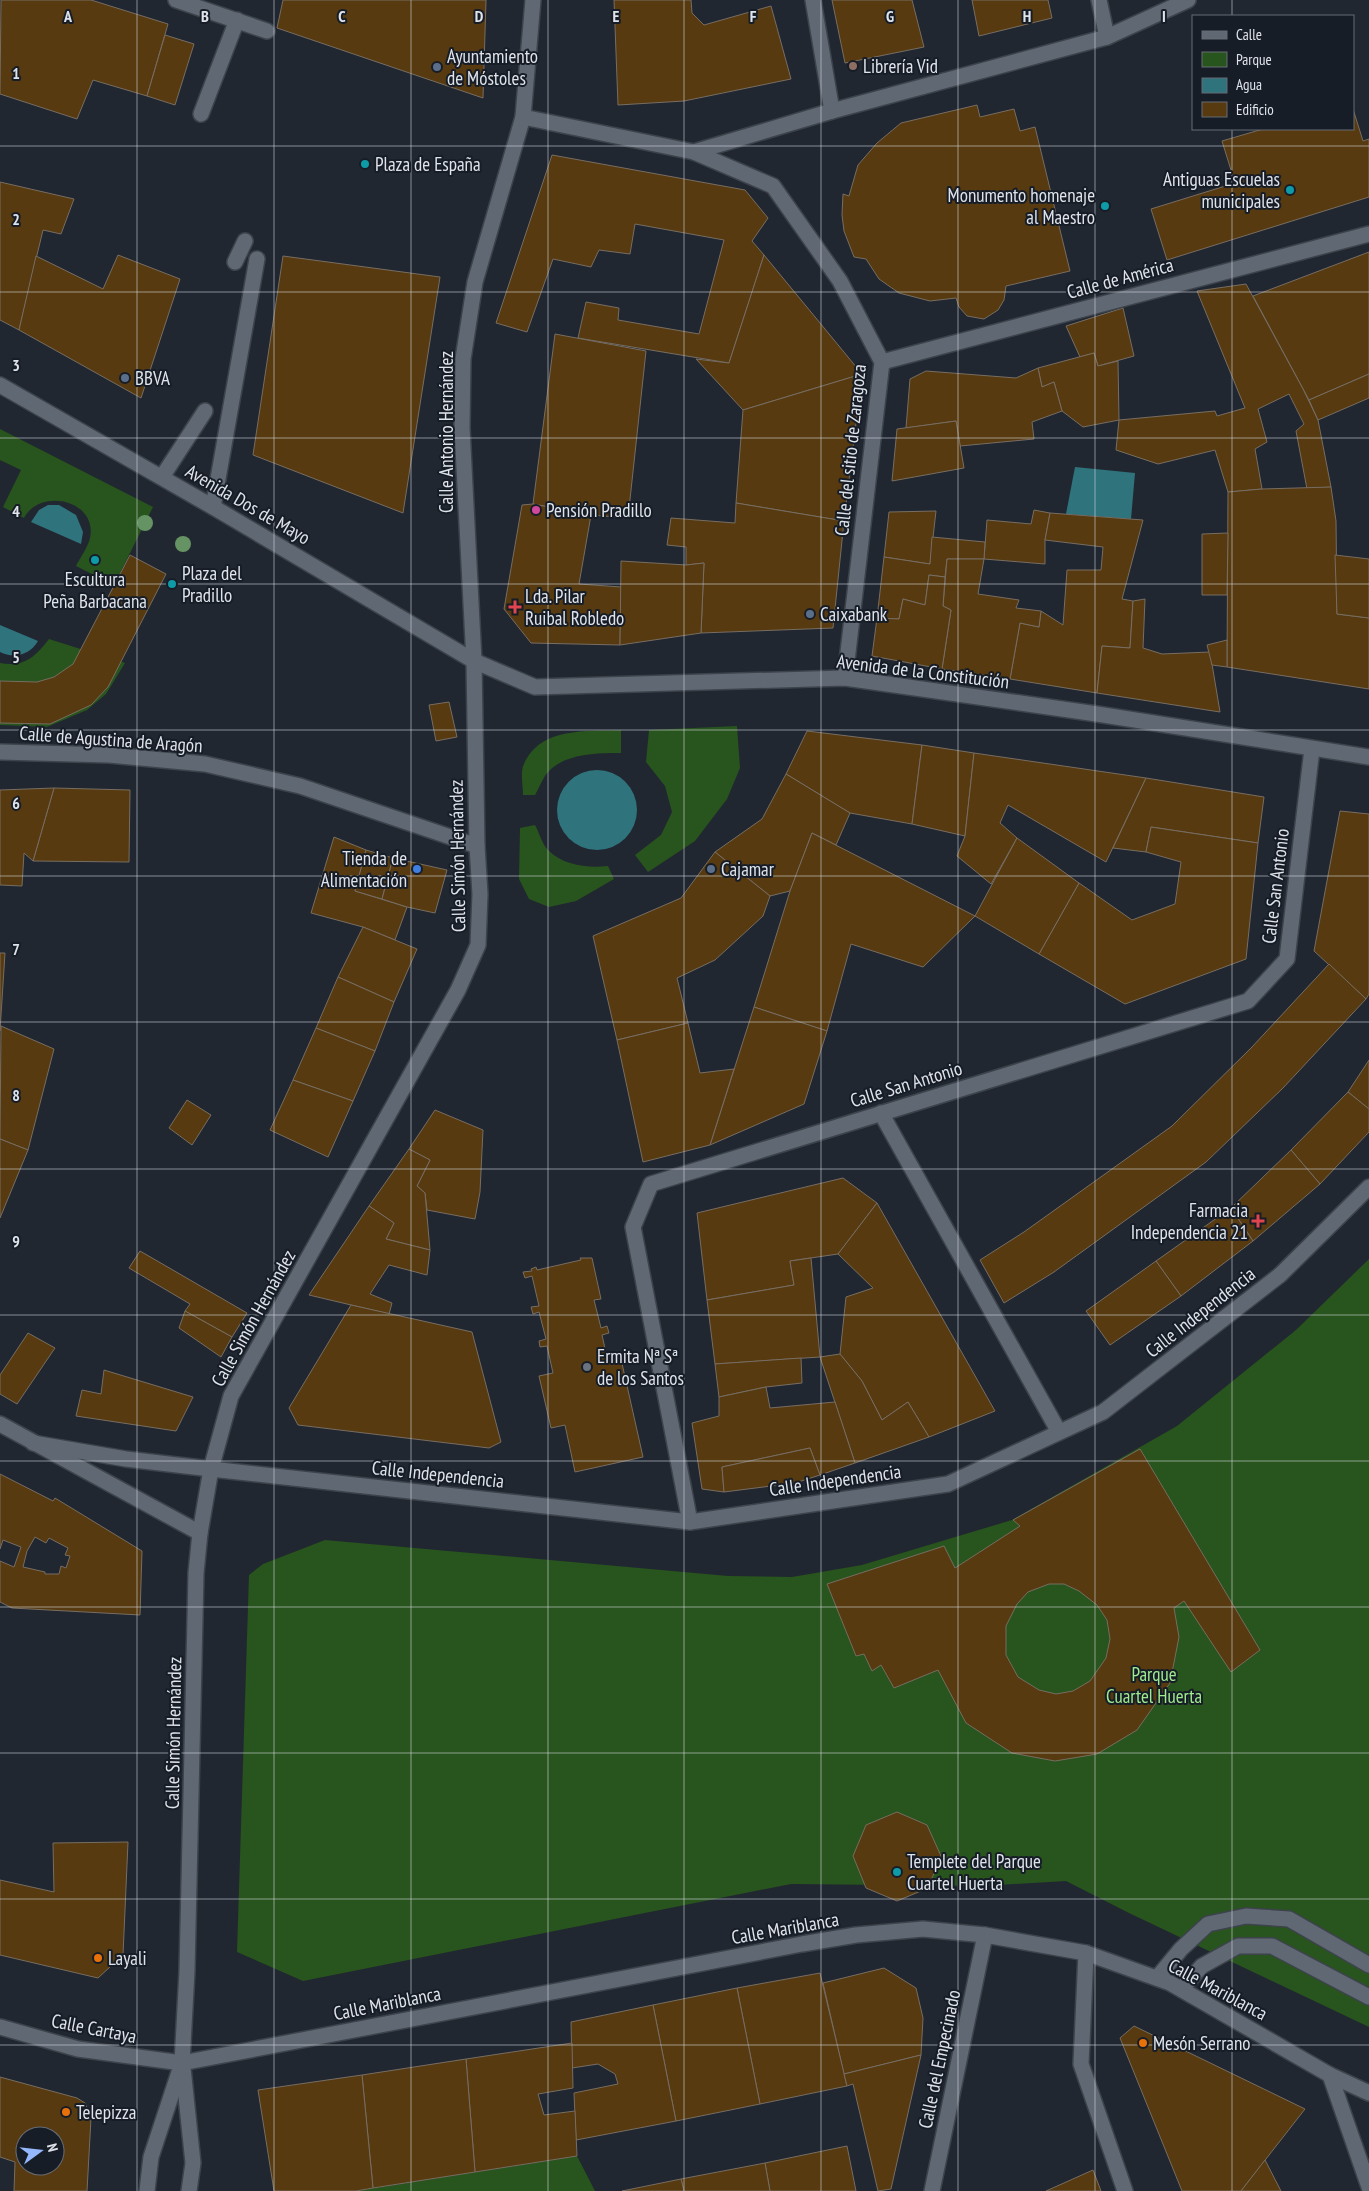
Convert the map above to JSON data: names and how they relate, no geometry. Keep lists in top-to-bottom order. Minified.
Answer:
{"streets":{"street":["Calle de América","Calle Antonio Hernández","Calle del sitio de Zaragoza","Avenida Dos de Mayo","Avenida de la Constitución","Calle de Agustina de Aragón","Calle Simón Hernández","Calle San Antonio","Calle Independencia","Calle Mariblanca","Calle Cartaya","Calle del Empecinado"]},"crossings":[["Calle de América","Calle del sitio de Zaragoza"],["Calle Antonio Hernández","Calle del sitio de Zaragoza"],["Calle Antonio Hernández","Avenida Dos de Mayo"],["Calle Antonio Hernández","Avenida de la Constitución"],["Calle Antonio Hernández","Calle Simón Hernández"],["Calle del sitio de Zaragoza","Avenida de la Constitución"],["Avenida Dos de Mayo","Avenida de la Constitución"],["Avenida Dos de Mayo","Calle Simón Hernández"],["Avenida de la Constitución","Calle Simón Hernández"],["Avenida de la Constitución","Calle San Antonio"],["Calle de Agustina de Aragón","Calle Simón Hernández"],["Calle Simón Hernández","Calle Independencia"],["Calle Simón Hernández","Calle Mariblanca"],["Calle Simón Hernández","Calle Cartaya"],["Calle San Antonio","Calle Independencia"],["Calle Mariblanca","Calle Cartaya"],["Calle Mariblanca","Calle del Empecinado"]],"parks":["Parque Cuartel Huerta"],"places":{"other":["Librería Vid","Ayuntamiento de Móstoles","Plaza de España","Antiguas Escuelas municipales","Monumento homenaje al Maestro","BBVA","Pensión Pradillo","Escultura Peña Barbacana","Plaza del Pradillo","Caixabank","Tienda de Alimentación","Cajamar","Ermita Nª Sª de los Santos","Templete del Parque Cuartel Huerta","Layali","Mesón Serrano","Telepizza"],"health":["Lda. Pilar Ruibal Robledo","Farmacia Independencia 21"]},"legend":["Calle","Parque","Agua","Edificio"],"north":"right","grid":{"columns":["A","B","C","D","E","F","G","H","I"],"rows":["1","2","3","4","5","6","7","8","9"]}}
